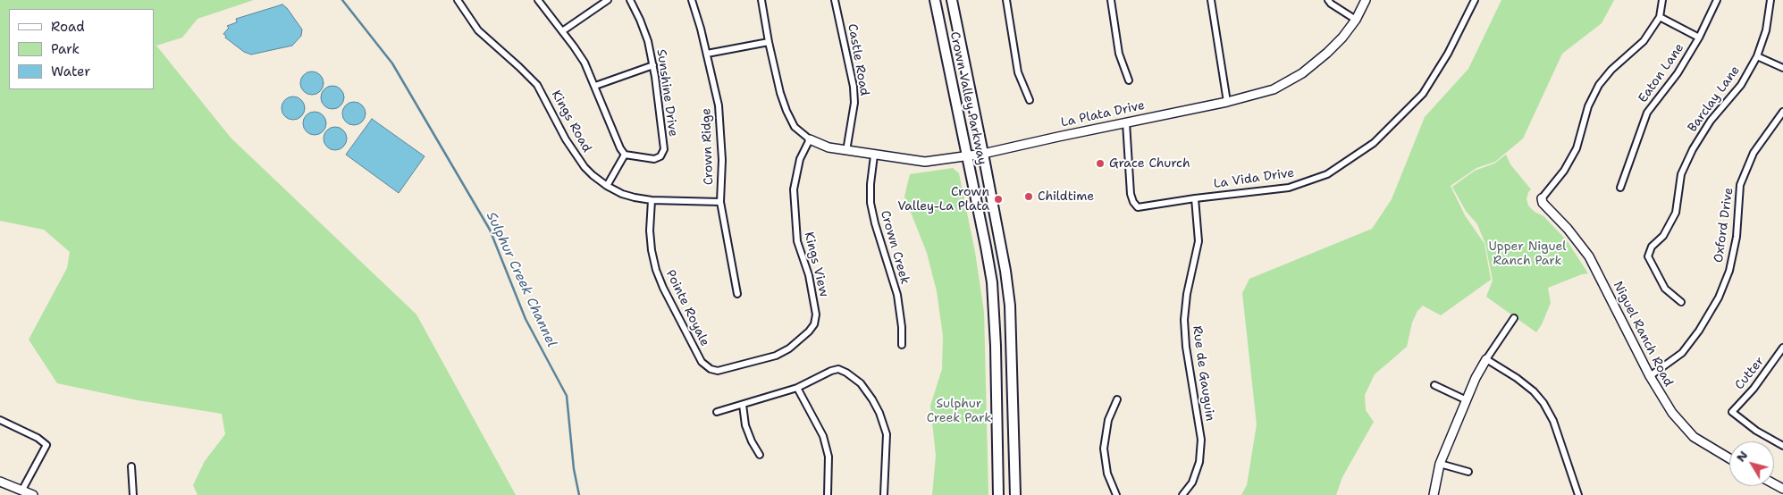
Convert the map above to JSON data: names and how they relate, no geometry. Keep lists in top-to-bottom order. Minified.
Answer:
{"streets":{"main road":["Crown Valley Parkway"],"street":["Castle Road","Eaton Lane","Sunshine Drive","Barclay Lane","La Plata Drive","Kings Road","Crown Ridge","La Vida Drive","Oxford Drive","Crown Creek","Kings View","Pointe Royale","Niguel Ranch Road","Rue de Gauguin","Cutter"]},"crossings":[["Castle Road","La Plata Drive"],["Crown Valley Parkway","La Plata Drive"],["La Plata Drive","La Vida Drive"],["La Plata Drive","Crown Creek"],["La Plata Drive","Kings View"],["Kings Road","Crown Ridge"],["Kings Road","Pointe Royale"],["La Vida Drive","Rue de Gauguin"],["Oxford Drive","Niguel Ranch Road"],["Kings View","Pointe Royale"]],"water":["Sulphur Creek Channel"],"parks":["Upper Niguel Ranch Park","Sulphur Creek Park"],"places":["Grace Church","Childtime","Crown Valley-La Plata"],"legend":["Road","Park","Water"],"north":"top left"}
